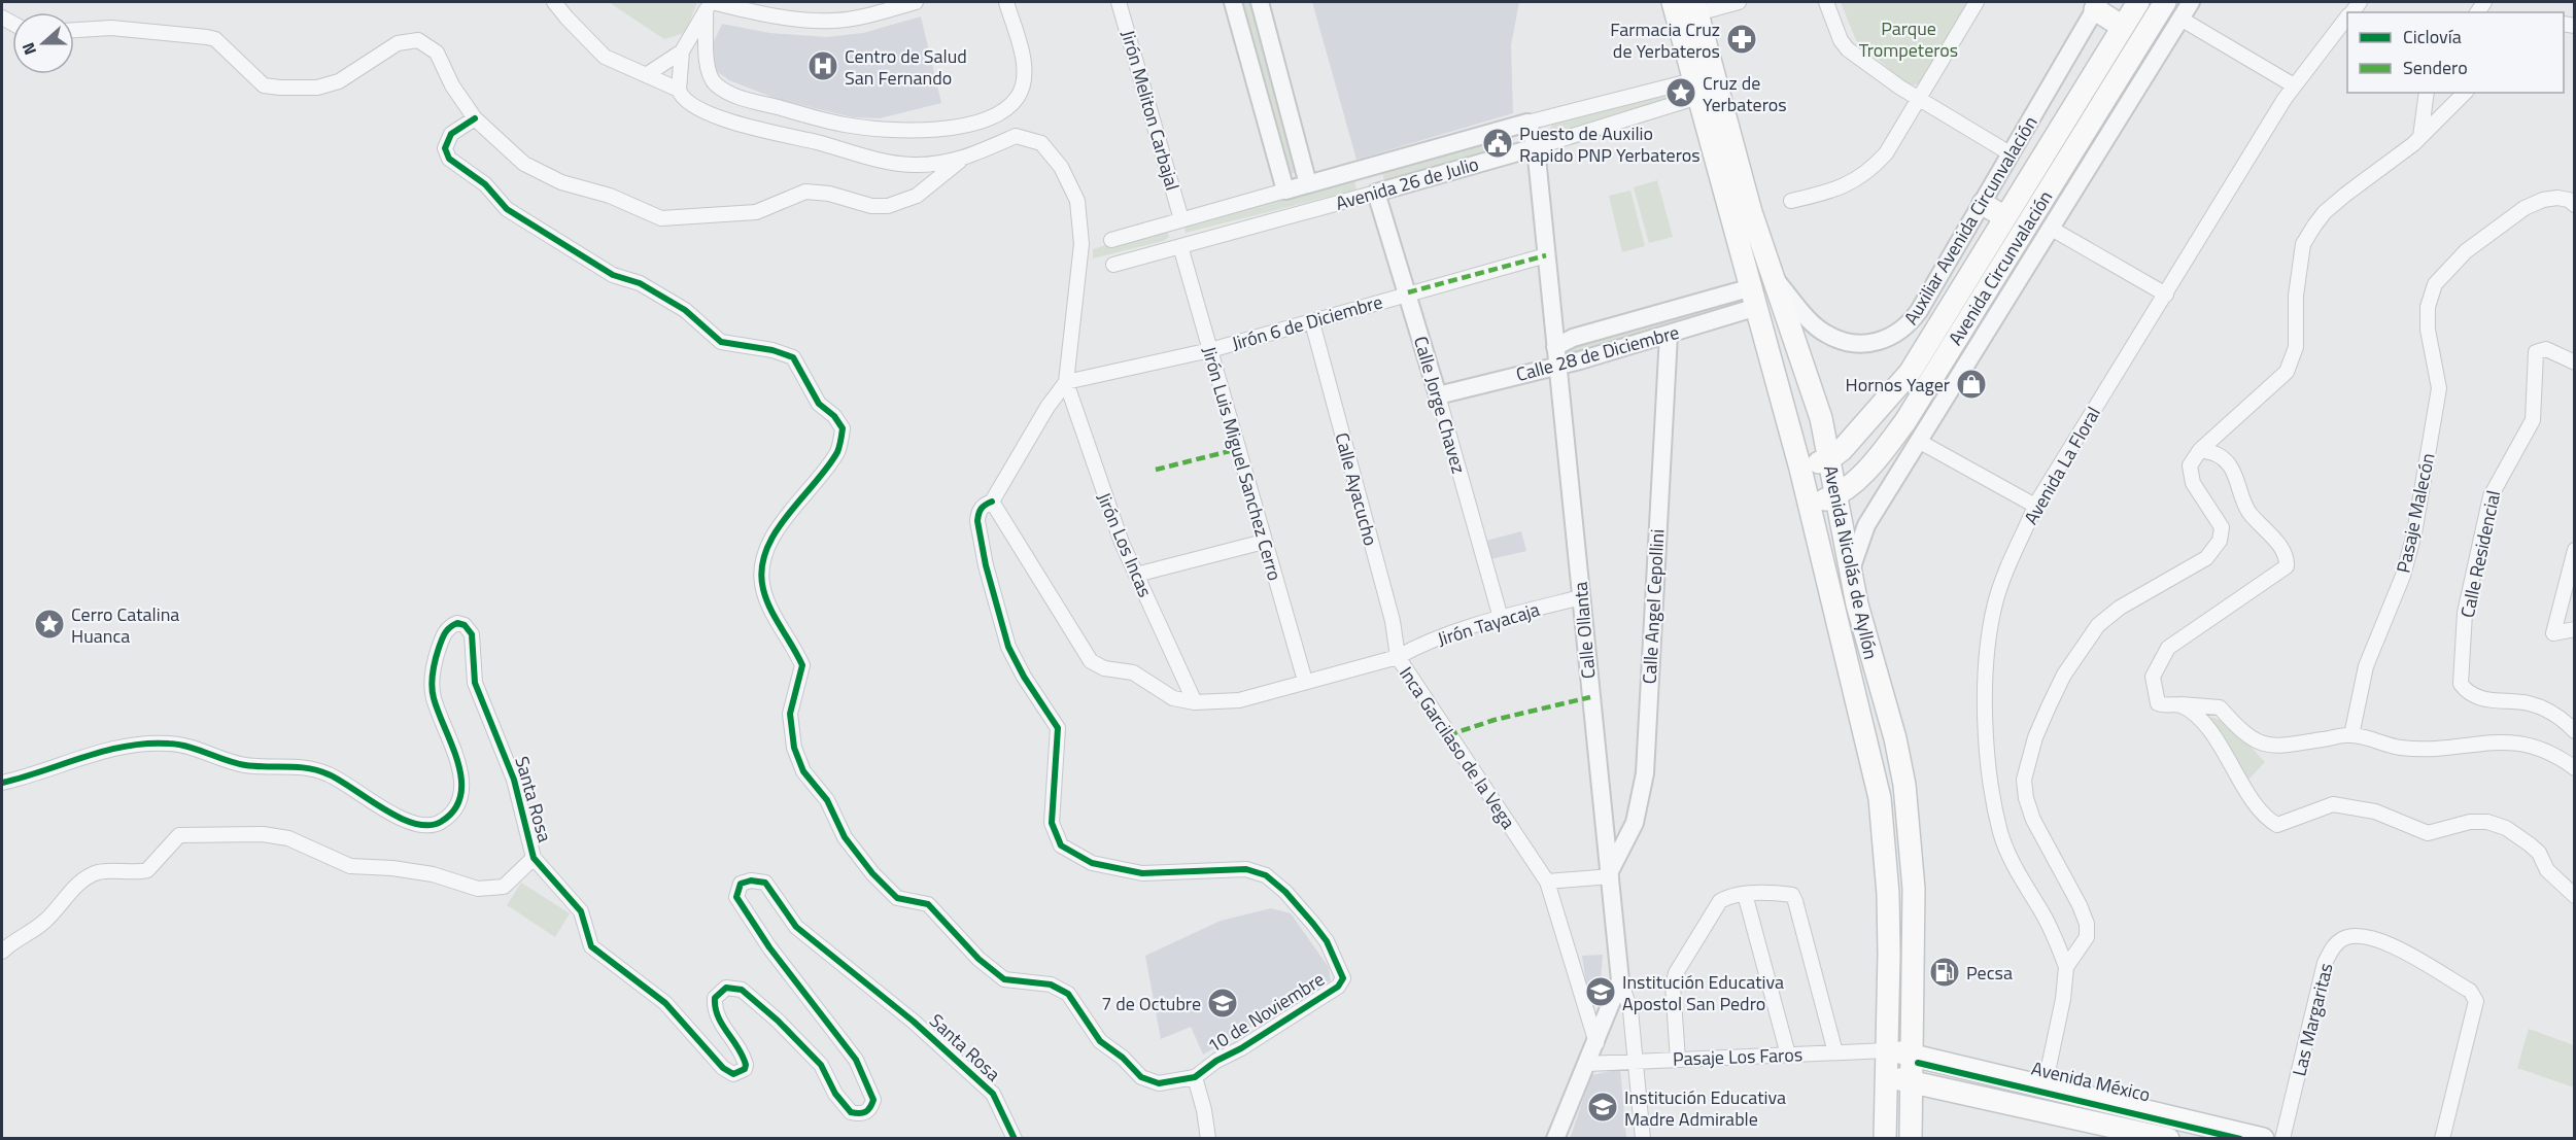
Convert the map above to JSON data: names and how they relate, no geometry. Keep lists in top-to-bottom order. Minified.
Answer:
{"streets":{"main road":["Avenida Circunvalación","Avenida Nicolás de Ayllón","Avenida México"],"street":["Jirón Meliton Carbajal","Avenida 26 de Julio","Auxiliar Avenida Circunvalación","Jirón 6 de Diciembre","Calle 28 de Diciembre","Calle Jorge Chavez","Jirón Luis Miguel Sanchez Cerro","Avenida La Floral","Calle Ayacucho","Pasaje Malecón","Jirón Los Incas","Calle Residencial","Calle Angel Cepollini","Jirón Tayacaja","Calle Ollanta","Inca Garcilaso de la Vega","Santa Rosa","10 de Noviembre","Las Margaritas","Pasaje Los Faros"]},"crossings":[["Jirón Meliton Carbajal","Avenida 26 de Julio"],["Avenida 26 de Julio","Calle Jorge Chavez"],["Avenida 26 de Julio","Jirón Luis Miguel Sanchez Cerro"],["Avenida 26 de Julio","Avenida Nicolás de Ayllón"],["Avenida 26 de Julio","Calle Ollanta"],["Auxiliar Avenida Circunvalación","Avenida Nicolás de Ayllón"],["Avenida Circunvalación","Avenida Nicolás de Ayllón"],["Jirón 6 de Diciembre","Calle Jorge Chavez"],["Jirón 6 de Diciembre","Jirón Luis Miguel Sanchez Cerro"],["Jirón 6 de Diciembre","Calle Ayacucho"],["Jirón 6 de Diciembre","Jirón Los Incas"],["Jirón 6 de Diciembre","Calle Ollanta"],["Calle 28 de Diciembre","Calle Jorge Chavez"],["Calle 28 de Diciembre","Avenida Nicolás de Ayllón"],["Calle 28 de Diciembre","Calle Angel Cepollini"],["Calle 28 de Diciembre","Calle Ollanta"],["Calle Jorge Chavez","Jirón Tayacaja"],["Jirón Luis Miguel Sanchez Cerro","Inca Garcilaso de la Vega"],["Calle Ayacucho","Jirón Tayacaja"],["Calle Ayacucho","Inca Garcilaso de la Vega"],["Jirón Los Incas","Inca Garcilaso de la Vega"],["Avenida Nicolás de Ayllón","Pasaje Los Faros"],["Avenida Nicolás de Ayllón","Avenida México"],["Calle Angel Cepollini","Calle Ollanta"],["Jirón Tayacaja","Calle Ollanta"],["Jirón Tayacaja","Inca Garcilaso de la Vega"],["Calle Ollanta","Pasaje Los Faros"],["Inca Garcilaso de la Vega","10 de Noviembre"],["Pasaje Los Faros","Avenida México"]],"parks":["Parque Trompeteros"],"places":{"pharmacy":["Farmacia Cruz de Yerbateros"],"hospital":["Centro de Salud San Fernando"],"place":["Cruz de Yerbateros","Cerro Catalina Huanca"],"public building":["Puesto de Auxilio Rapido PNP Yerbateros"],"shop":["Hornos Yager"],"fuel station":["Pecsa"],"school or university":["Institución Educativa Apostol San Pedro","7 de Octubre","Institución Educativa Madre Admirable"]},"legend":["Ciclovía","Sendero"],"north":"left"}
